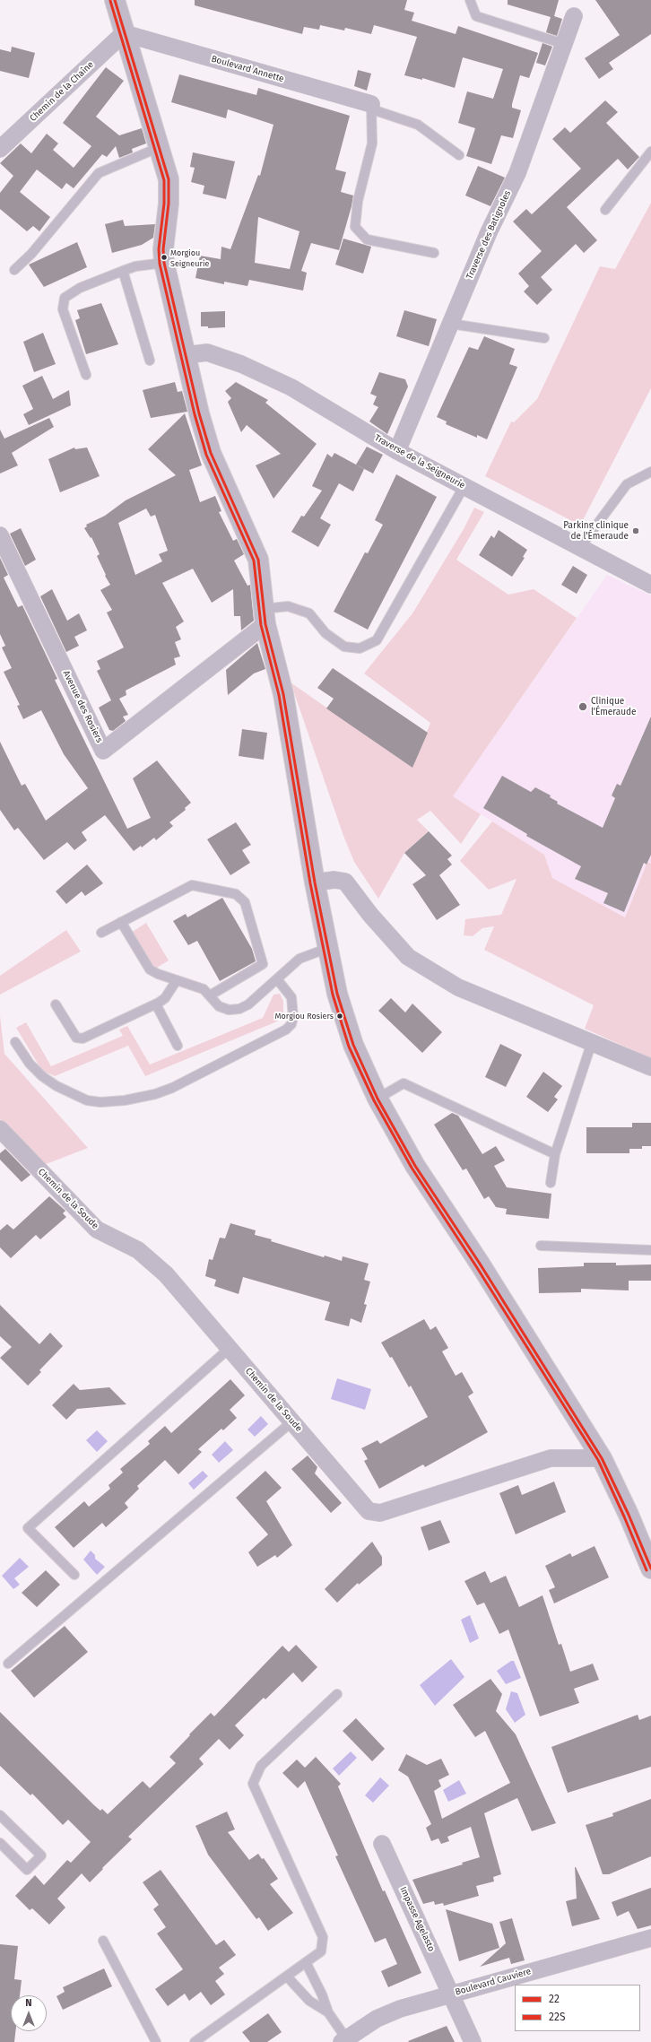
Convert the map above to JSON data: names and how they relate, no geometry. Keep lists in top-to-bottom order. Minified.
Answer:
{"streets":{"street":["Boulevard Annette","Chemin de la Chaîne","Traverse des Batignoles","Traverse de la Seigneurie","Avenue des Rosiers","Chemin de la Soude","Impasse Agelasto","Boulevard Cauviere"]},"crossings":[["Boulevard Annette","Chemin de la Chaîne"],["Traverse des Batignoles","Traverse de la Seigneurie"],["Impasse Agelasto","Boulevard Cauviere"]],"places":["Morgiou Seigneurie","Parking clinique de l'Émeraude","Clinique l'Émeraude","Morgiou Rosiers"],"lines":["transit line 22","transit line 22S"],"legend":["22","22S"],"north":"top"}
